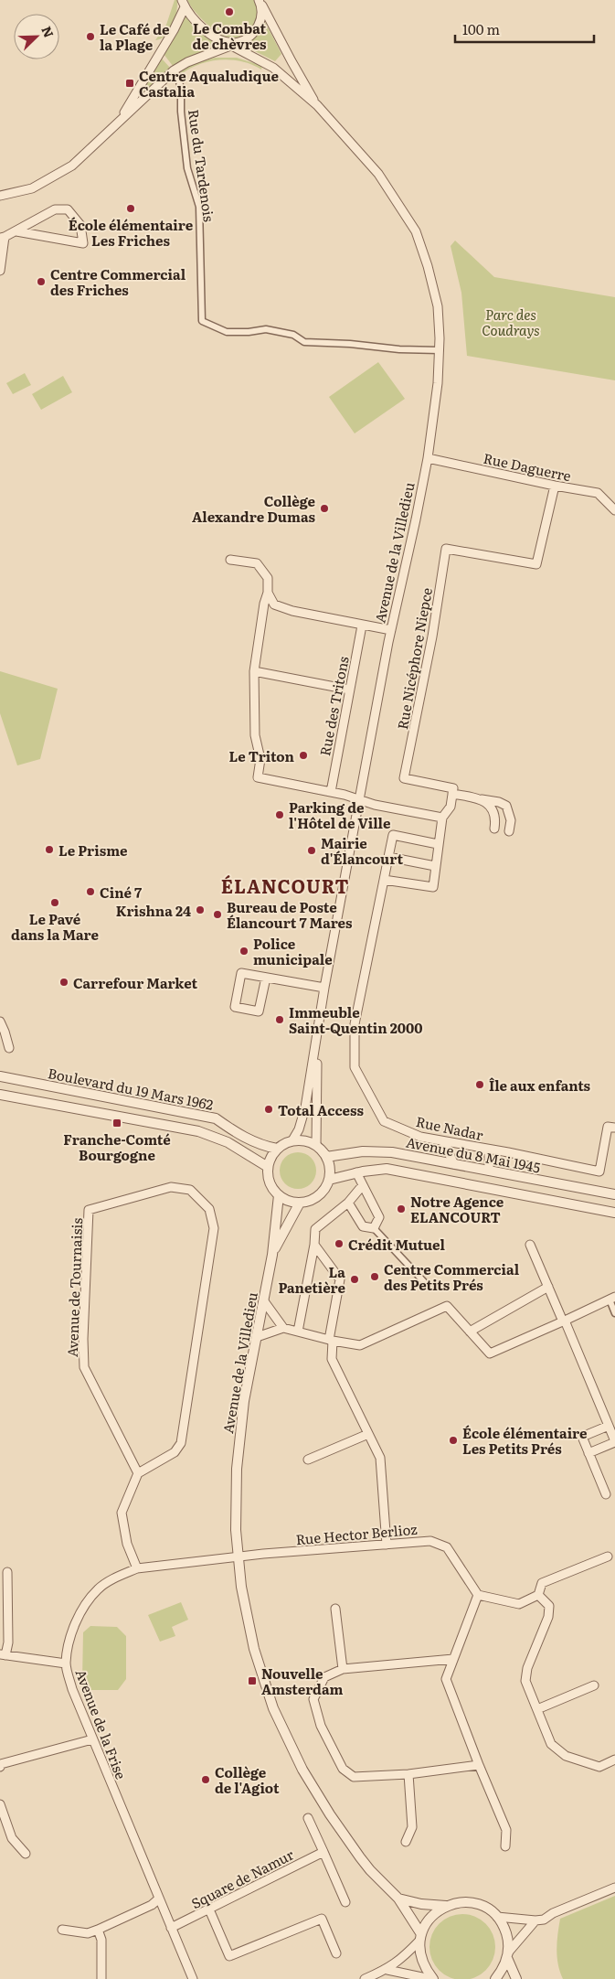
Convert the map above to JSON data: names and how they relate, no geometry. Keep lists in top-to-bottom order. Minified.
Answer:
{"streets":{"street":["Rue du Tardenois","Rue Daguerre","Avenue de la Villedieu","Rue Nicéphore Niepce","Rue des Tritons","Boulevard du 19 Mars 1962","Rue Nadar","Avenue du 8 Mai 1945","Avenue de Tournaisis","Rue Hector Berlioz","Avenue de la Frise","Square de Namur"]},"crossings":[["Rue du Tardenois","Avenue de la Villedieu"],["Rue Daguerre","Avenue de la Villedieu"],["Rue Daguerre","Rue Nicéphore Niepce"],["Avenue de la Villedieu","Boulevard du 19 Mars 1962"],["Avenue de la Villedieu","Avenue du 8 Mai 1945"],["Avenue de la Villedieu","Rue Hector Berlioz"],["Avenue de la Villedieu","Avenue de la Frise"],["Boulevard du 19 Mars 1962","Avenue du 8 Mai 1945"],["Rue Hector Berlioz","Avenue de la Frise"],["Avenue de la Frise","Square de Namur"]],"districts":["ÉLANCOURT"],"parks":["Parc des Coudrays"],"places":{"other":["Le Combat de chèvres","Le Café de la Plage","École élémentaire Les Friches","Centre Commercial des Friches","Collège Alexandre Dumas","Le Triton","Parking de l'Hôtel de Ville","Le Prisme","Mairie d'Élancourt","Ciné 7","Le Pavé dans la Mare","Krishna 24","Bureau de Poste Élancourt 7 Mares","Police municipale","Carrefour Market","Immeuble Saint-Quentin 2000","Île aux enfants","Total Access","Notre Agence ELANCOURT","Crédit Mutuel","Centre Commercial des Petits Prés","La Panetière","École élémentaire Les Petits Prés","Collège de l'Agiot"],"transit":["Centre Aqualudique Castalia","Franche-Comté Bourgogne","Nouvelle Amsterdam"]},"scale_bar":"100 m","north":"top right"}
